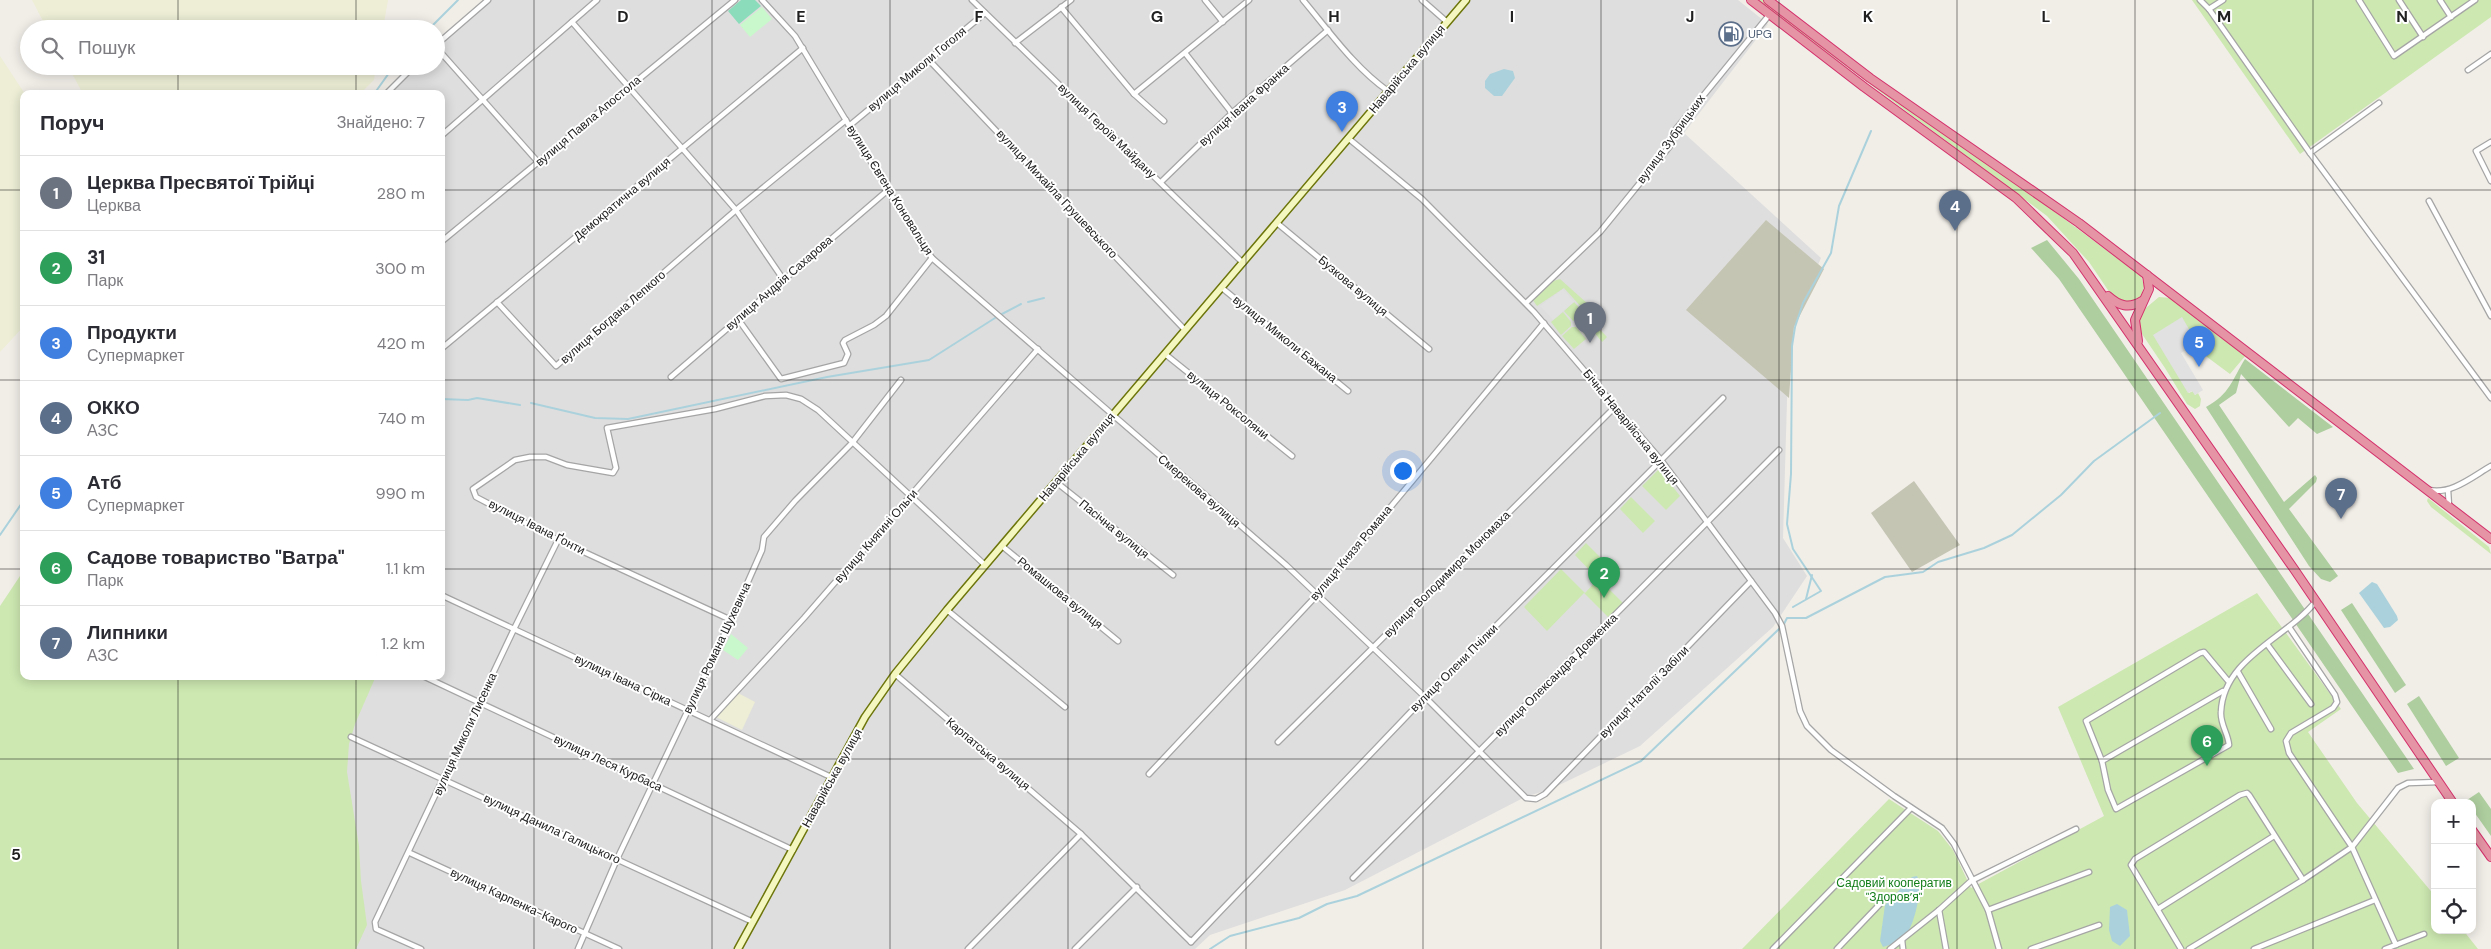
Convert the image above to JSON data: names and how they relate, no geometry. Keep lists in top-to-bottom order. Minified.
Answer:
{"streets":{"street":["вулиця Миколи Гоголя","Наварійська вулиця","вулиця Івана Франка","вулиця Павла Апостола","вулиця Героїв Майдану","вулиця Зубрицьких","вулиця Євгена Коновальця","вулиця Михайла Грушевського","Демократична вулиця","вулиця Андрія Сахарова","Бузкова вулиця","вулиця Богдана Лепкого","вулиця Миколи Бажана","вулиця Роксоляни","Бічна Наварійська вулиця","Смерекова вулиця","вулиця Івана Ґонти","Пасічна вулиця","вулиця Княгині Ольги","вулиця Князя Романа","вулиця Володимира Мономаха","Ромашкова вулиця","вулиця Романа Шухевича","вулиця Олени Пчілки","вулиця Олександра Довженка","вулиця Івана Сірка","вулиця Наталії Забіли","вулиця Миколи Лисенка","Карпатська вулиця","вулиця Леся Курбаса","вулиця Данила Галицького","вулиця Карпенка-Карого"]},"crossings":[["вулиця Миколи Гоголя","вулиця Героїв Майдану"],["вулиця Миколи Гоголя","вулиця Євгена Коновальця"],["вулиця Миколи Гоголя","вулиця Михайла Грушевського"],["Наварійська вулиця","вулиця Героїв Майдану"],["Наварійська вулиця","вулиця Євгена Коновальця"],["Наварійська вулиця","вулиця Михайла Грушевського"],["Наварійська вулиця","Бузкова вулиця"],["Наварійська вулиця","вулиця Миколи Бажана"],["Наварійська вулиця","вулиця Роксоляни"],["Наварійська вулиця","Бічна Наварійська вулиця"],["Наварійська вулиця","Смерекова вулиця"],["Наварійська вулиця","Пасічна вулиця"],["Наварійська вулиця","Ромашкова вулиця"],["Наварійська вулиця","вулиця Івана Сірка"],["Наварійська вулиця","Карпатська вулиця"],["Наварійська вулиця","вулиця Леся Курбаса"],["Наварійська вулиця","вулиця Данила Галицького"],["вулиця Івана Франка","вулиця Героїв Майдану"],["вулиця Зубрицьких","Бічна Наварійська вулиця"],["вулиця Євгена Коновальця","Демократична вулиця"],["вулиця Євгена Коновальця","вулиця Андрія Сахарова"],["вулиця Євгена Коновальця","вулиця Богдана Лепкого"],["вулиця Євгена Коновальця","Смерекова вулиця"],["вулиця Євгена Коновальця","вулиця Княгині Ольги"],["Демократична вулиця","вулиця Богдана Лепкого"],["Бічна Наварійська вулиця","вулиця Князя Романа"],["Бічна Наварійська вулиця","вулиця Володимира Мономаха"],["Бічна Наварійська вулиця","вулиця Олени Пчілки"],["Бічна Наварійська вулиця","вулиця Олександра Довженка"],["Бічна Наварійська вулиця","вулиця Наталії Забіли"],["Смерекова вулиця","вулиця Князя Романа"],["Смерекова вулиця","вулиця Володимира Мономаха"],["Смерекова вулиця","вулиця Олени Пчілки"],["Смерекова вулиця","вулиця Олександра Довженка"],["Смерекова вулиця","вулиця Наталії Забіли"],["вулиця Івана Ґонти","вулиця Романа Шухевича"],["вулиця Івана Ґонти","вулиця Миколи Лисенка"],["вулиця Княгині Ольги","вулиця Івана Сірка"],["вулиця Романа Шухевича","вулиця Івана Сірка"],["вулиця Романа Шухевича","вулиця Леся Курбаса"],["вулиця Романа Шухевича","вулиця Данила Галицького"],["вулиця Романа Шухевича","вулиця Карпенка-Карого"],["вулиця Олени Пчілки","Карпатська вулиця"],["вулиця Івана Сірка","вулиця Миколи Лисенка"],["вулиця Миколи Лисенка","вулиця Леся Курбаса"],["вулиця Миколи Лисенка","вулиця Данила Галицького"],["вулиця Миколи Лисенка","вулиця Карпенка-Карого"]],"parks":["Садовий кооператив \"Здоров’я\""],"places":{"fuel station":["UPG"]},"page":{"search":"Пошук","heading":["Поруч","Знайдено: 7"],"pins":["3","4","1","5","7","2","6"],"list":[{"mark":"1","name":"Церква Пресвятої Трійці","note":"Церква","value":"280 m"},{"mark":"2","name":"31","note":"Парк","value":"300 m"},{"mark":"3","name":"Продукти","note":"Супермаркет","value":"420 m"},{"mark":"4","name":"ОККО","note":"АЗС","value":"740 m"},{"mark":"5","name":"Атб","note":"Супермаркет","value":"990 m"},{"mark":"6","name":"Садове товариство \"Ватра\"","note":"Парк","value":"1.1 km"},{"mark":"7","name":"Липники","note":"АЗС","value":"1.2 km"}],"map_buttons":["+","−"]},"grid":{"columns":["D","E","F","G","H","I","J","K","L","M","N"],"rows":["5"]}}
